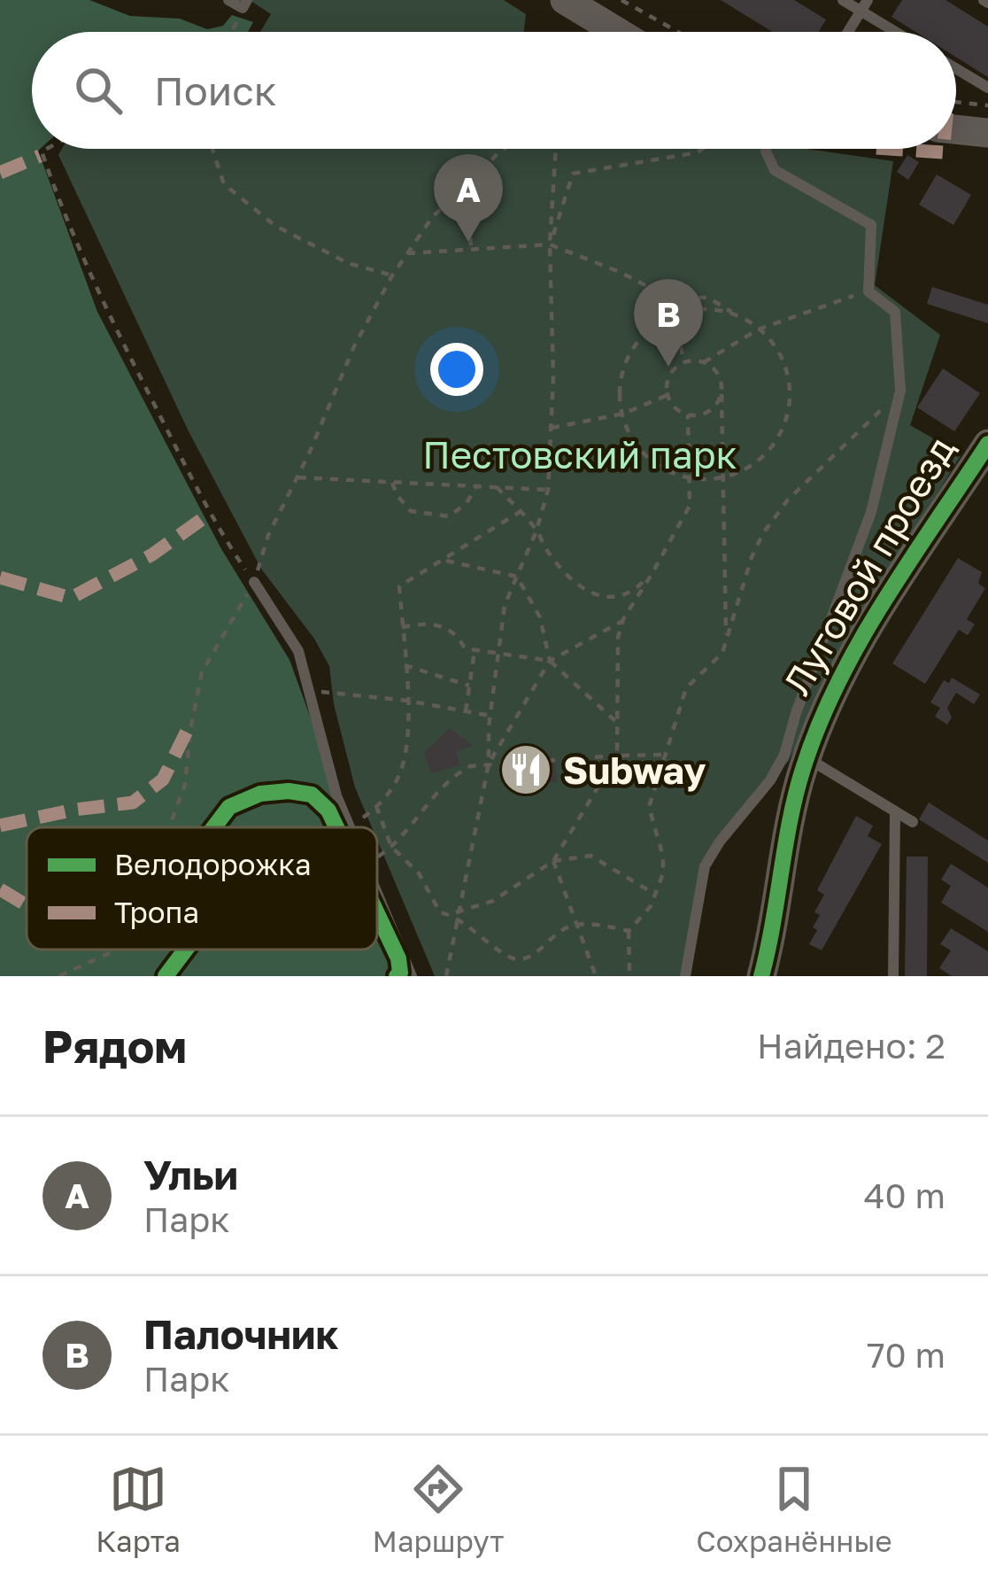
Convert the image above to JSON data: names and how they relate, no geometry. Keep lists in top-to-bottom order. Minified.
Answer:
{"streets":{"street":["Луговой проезд"]},"parks":["Пестовский парк"],"places":{"restaurant":["Subway"]},"legend":["Велодорожка","Тропа"],"page":{"search":"Поиск","pins":["A","B"],"heading":["Рядом","Найдено: 2"],"list":[{"mark":"A","name":"Ульи","note":"Парк","value":"40 m"},{"mark":"B","name":"Палочник","note":"Парк","value":"70 m"}],"nav":["Карта","Маршрут","Сохранённые"]}}
